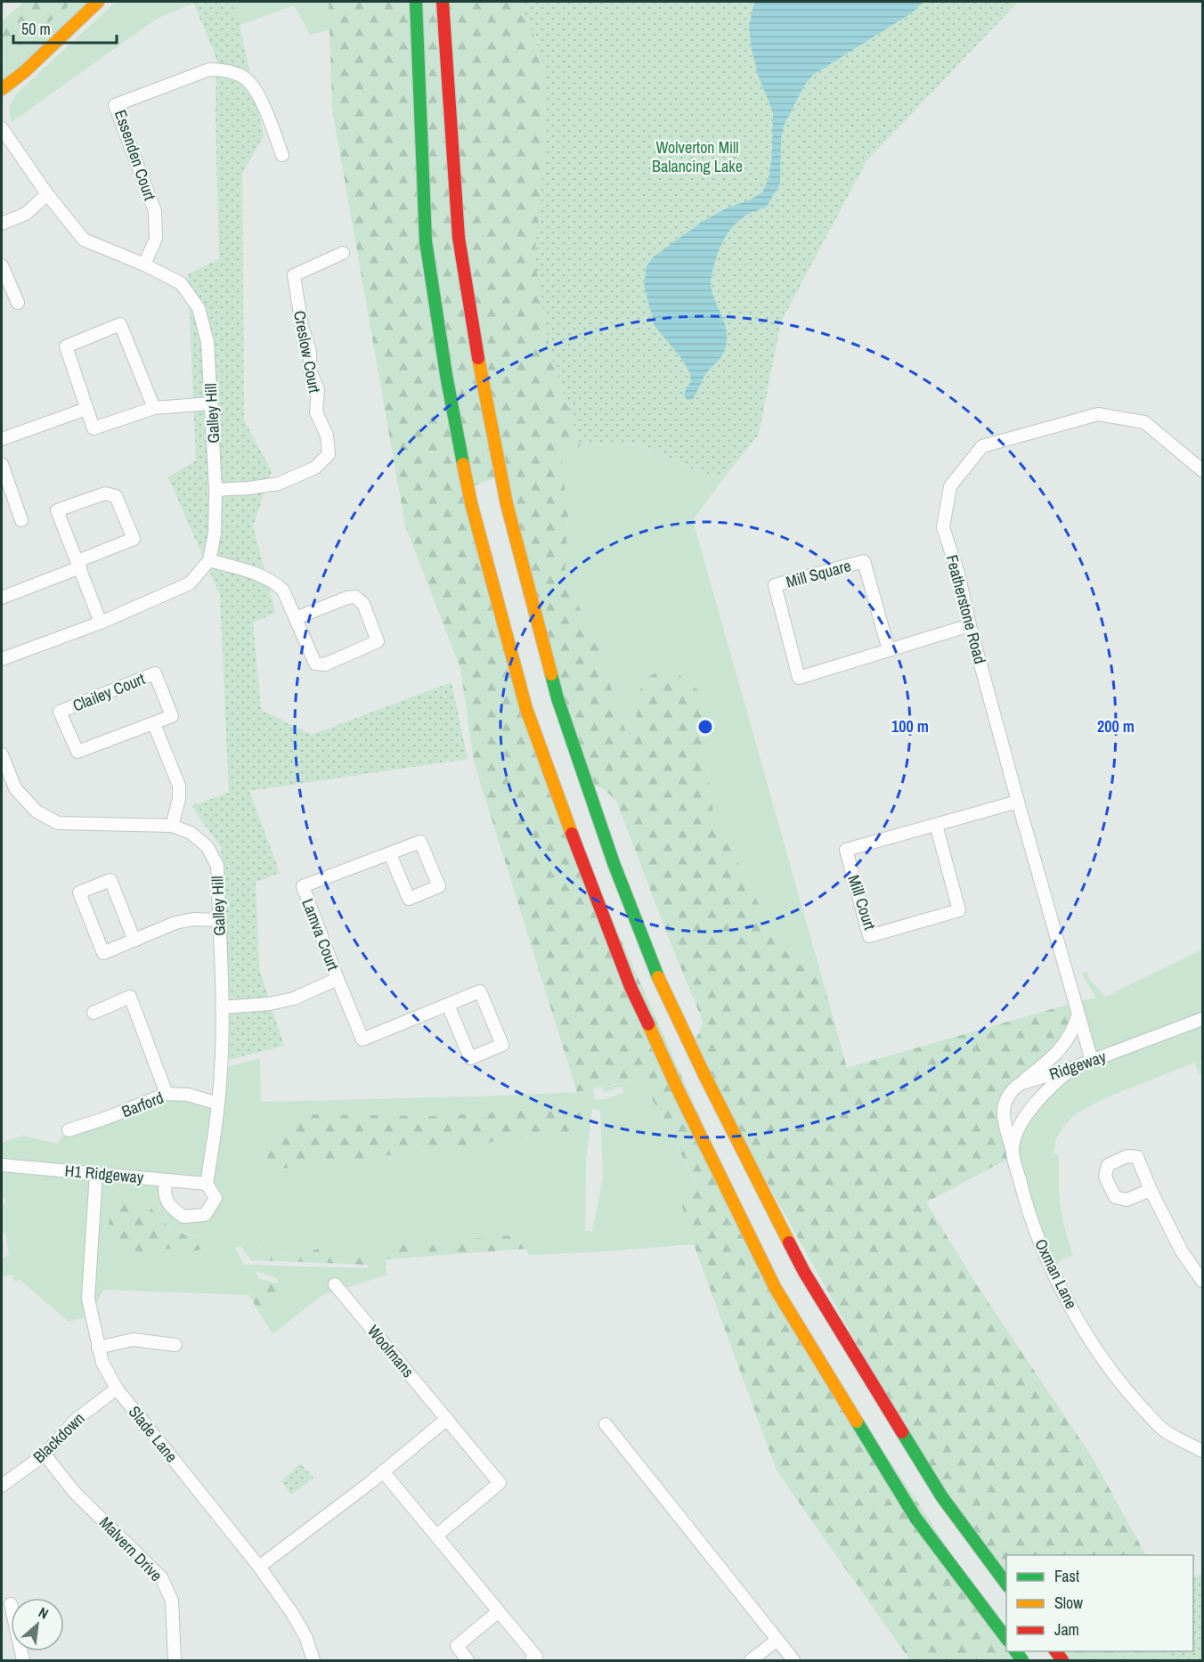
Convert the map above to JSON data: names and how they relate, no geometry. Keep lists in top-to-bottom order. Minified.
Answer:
{"streets":{"street":["Essenden Court","Creslow Court","Galley Hill","Mill Square","Featherstone Road","Clailey Court","Mill Court","Lamva Court","Ridgeway","Barford","H1 Ridgeway","Oxman Lane","Woolmans","Slade Lane","Blackdown","Malvern Drive"]},"crossings":[["Essenden Court","Galley Hill"],["Creslow Court","Galley Hill"],["Galley Hill","Barford"],["Galley Hill","H1 Ridgeway"],["Mill Square","Featherstone Road"],["Featherstone Road","Mill Court"],["Featherstone Road","Ridgeway"],["H1 Ridgeway","Slade Lane"],["Slade Lane","Blackdown"],["Blackdown","Malvern Drive"]],"parks":["Wolverton Mill Balancing Lake"],"legend":["Fast","Slow","Jam"],"scale_bar":"50 m","north":"top right","rings":["100 m","200 m"]}
